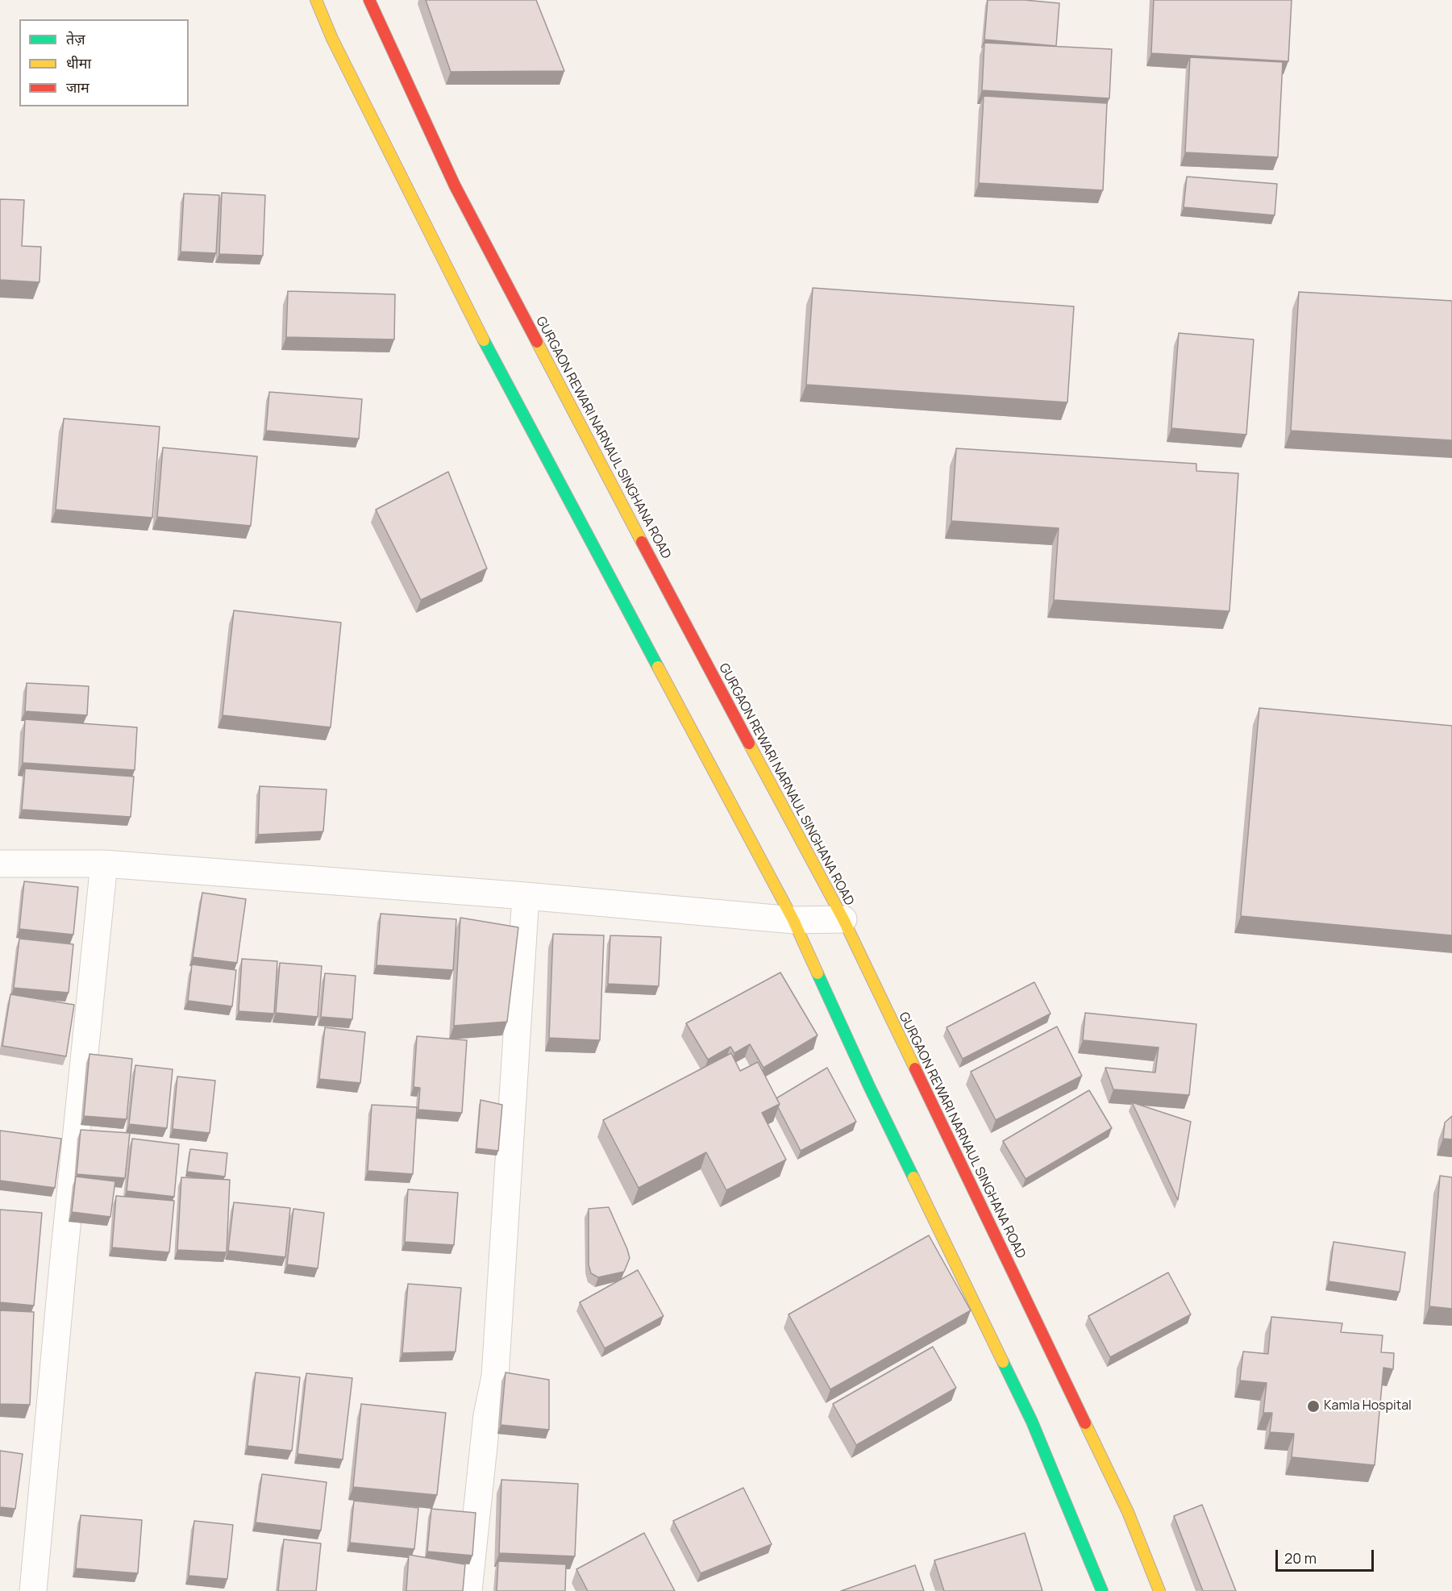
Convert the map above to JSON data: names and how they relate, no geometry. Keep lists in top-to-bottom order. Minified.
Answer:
{"streets":{"highway":["GURGAON REWARI NARNAUL SINGHANA ROAD"]},"places":["Kamla Hospital"],"legend":["तेज़","धीमा","जाम"],"scale_bar":"20 m"}
